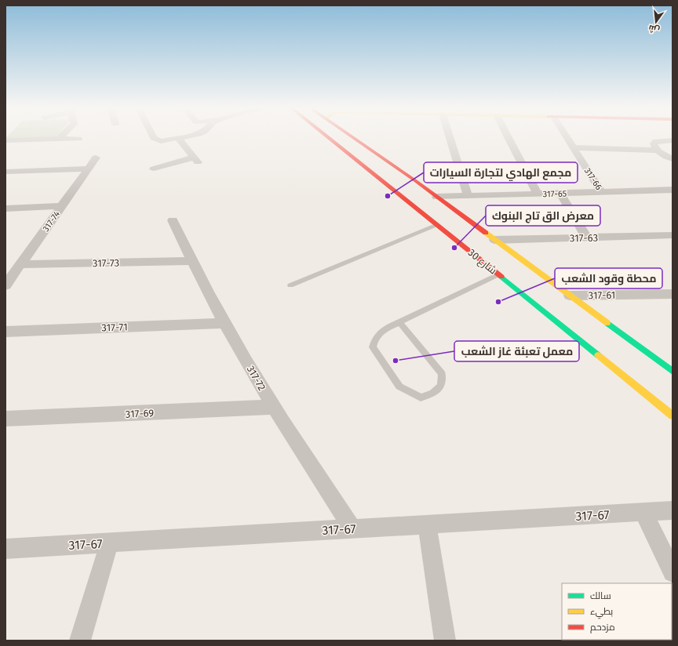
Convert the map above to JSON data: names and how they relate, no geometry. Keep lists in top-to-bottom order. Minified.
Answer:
{"streets":{"main road":["شارع 30"],"street":["317-66","317-65","317-74","317-63","317-73","317-61","317-71","317-72","317-69","317-67"]},"crossings":[["317-66","317-65"],["317-74","317-73"],["317-73","317-72"],["317-71","317-72"],["317-72","317-69"],["317-72","317-67"]],"places":["مجمع الهادي لتجارة السيارات","معرض الق تاج البنوك","محطة وقود الشعب","معمل تعبئة غاز الشعب"],"legend":["سالك","بطيء","مزدحم"],"north":"bottom"}
